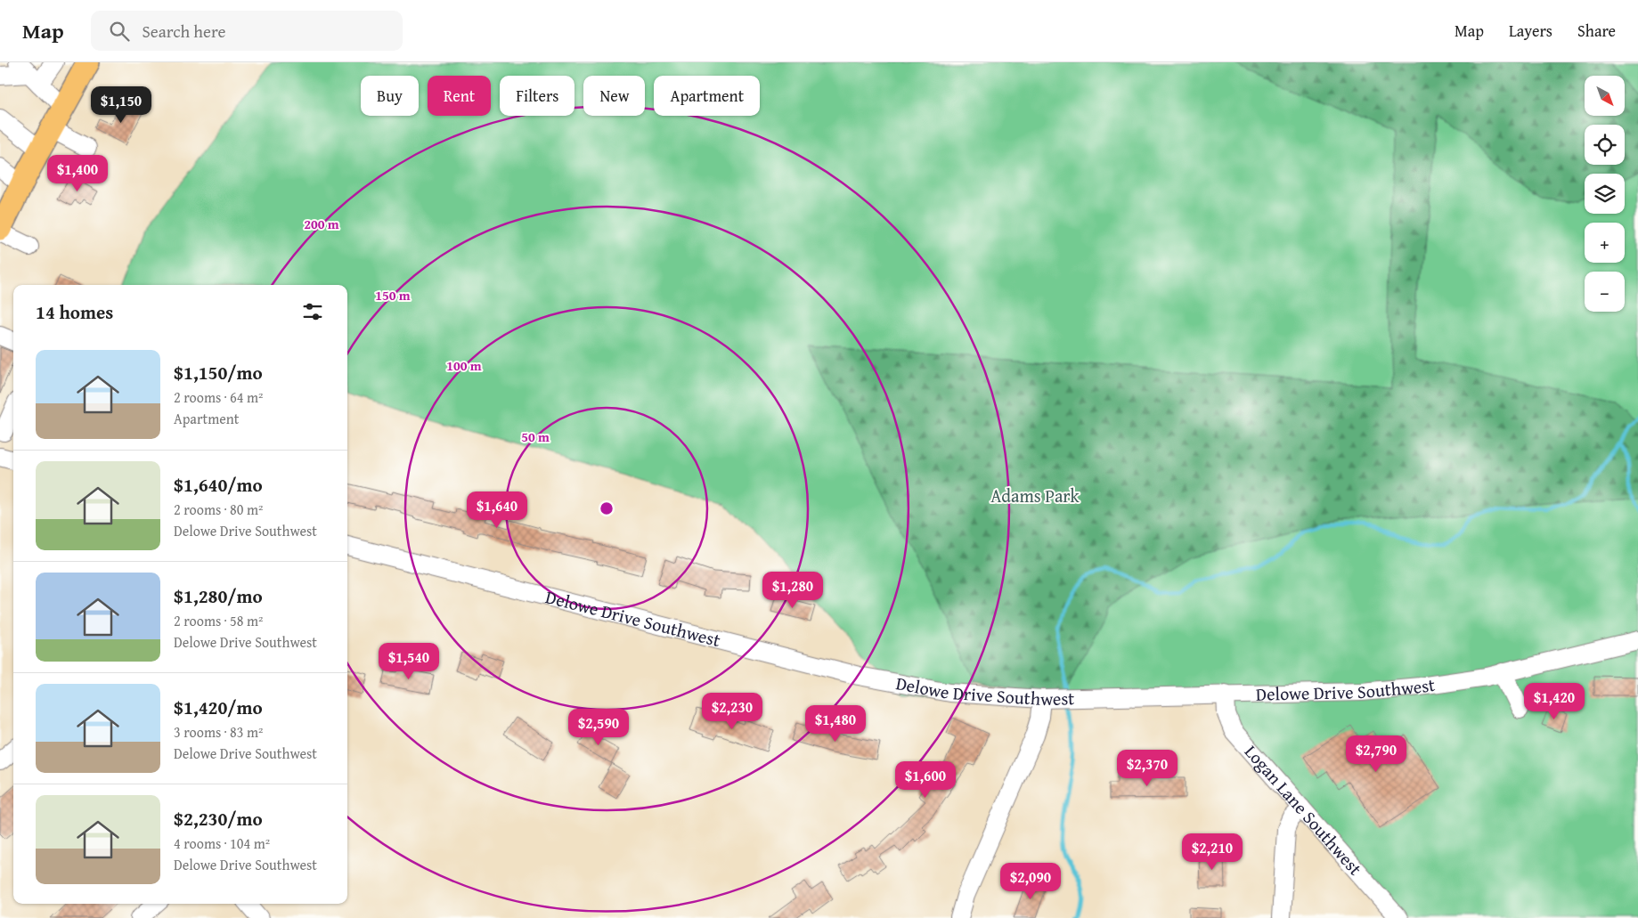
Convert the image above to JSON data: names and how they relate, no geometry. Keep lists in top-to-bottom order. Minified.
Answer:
{"streets":{"street":["Delowe Drive Southwest","Logan Lane Southwest"]},"crossings":[["Delowe Drive Southwest","Logan Lane Southwest"]],"parks":["Adams Park"],"north":"bottom right","page":{"header":"Map","search":"Search here","nav":["Map","Layers","Share"],"map_buttons":["+","−"],"chip":["Buy","Rent","Filters","New","Apartment"],"price":["$1,150","$1,400","$1,640","$1,280","$1,540","$1,420","$2,230","$1,480","$2,590","$2,790","$2,370","$1,600","$2,210","$2,090"],"heading":"14 homes","list":[{"name":"$1,150/mo","note":"2 rooms · 64 m² · Apartment"},{"name":"$1,640/mo","note":"2 rooms · 80 m² · Delowe Drive Southwest"},{"name":"$1,280/mo","note":"2 rooms · 58 m² · Delowe Drive Southwest"},{"name":"$1,420/mo","note":"3 rooms · 83 m² · Delowe Drive Southwest"},{"name":"$2,230/mo","note":"4 rooms · 104 m² · Delowe Drive Southwest"}]},"rings":["200 m","150 m","100 m","50 m"]}
